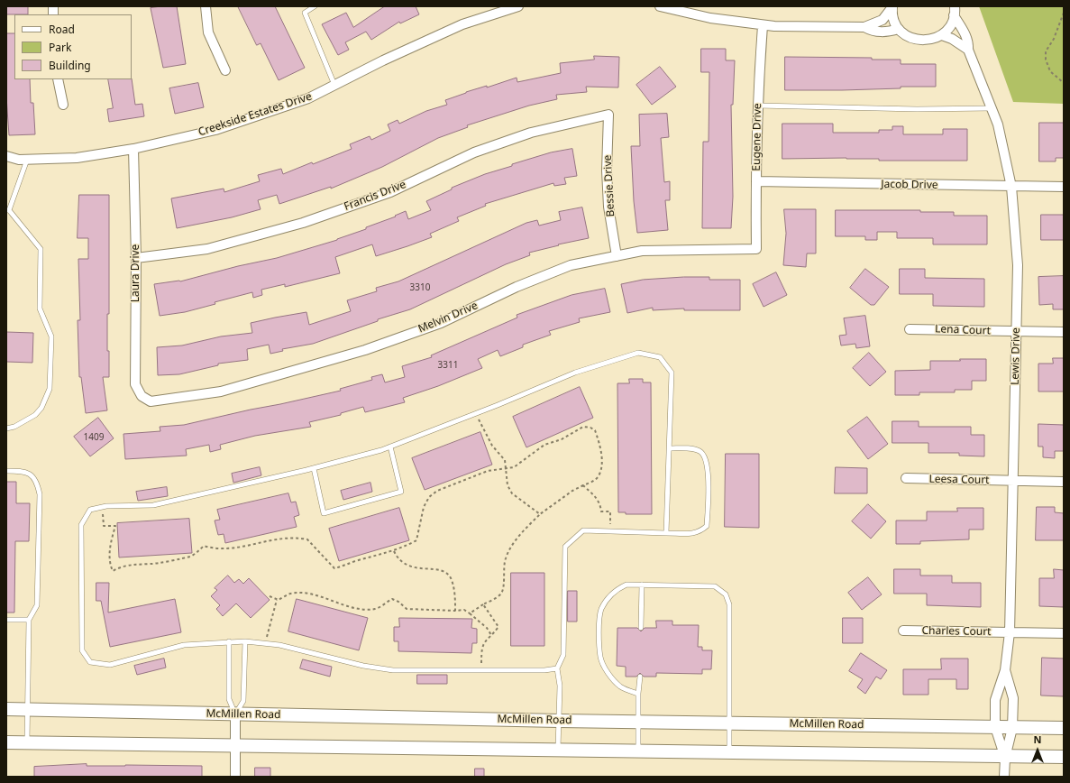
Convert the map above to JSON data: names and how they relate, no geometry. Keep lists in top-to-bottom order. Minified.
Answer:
{"streets":{"main road":["McMillen Road"],"street":["Creekside Estates Drive","Eugene Drive","Jacob Drive","Bessie Drive","Francis Drive","Laura Drive","Melvin Drive","Lena Court","Lewis Drive","Leesa Court","Charles Court"]},"crossings":[["Creekside Estates Drive","Laura Drive"],["Eugene Drive","Jacob Drive"],["Eugene Drive","Melvin Drive"],["Jacob Drive","Lewis Drive"],["Bessie Drive","Francis Drive"],["Bessie Drive","Melvin Drive"],["Francis Drive","Laura Drive"],["Laura Drive","Melvin Drive"],["Lena Court","Lewis Drive"],["Lewis Drive","Leesa Court"],["Lewis Drive","Charles Court"],["Lewis Drive","McMillen Road"]],"house_numbers":["3310","3311","1409"],"legend":["Road","Park","Building"],"north":"top"}
